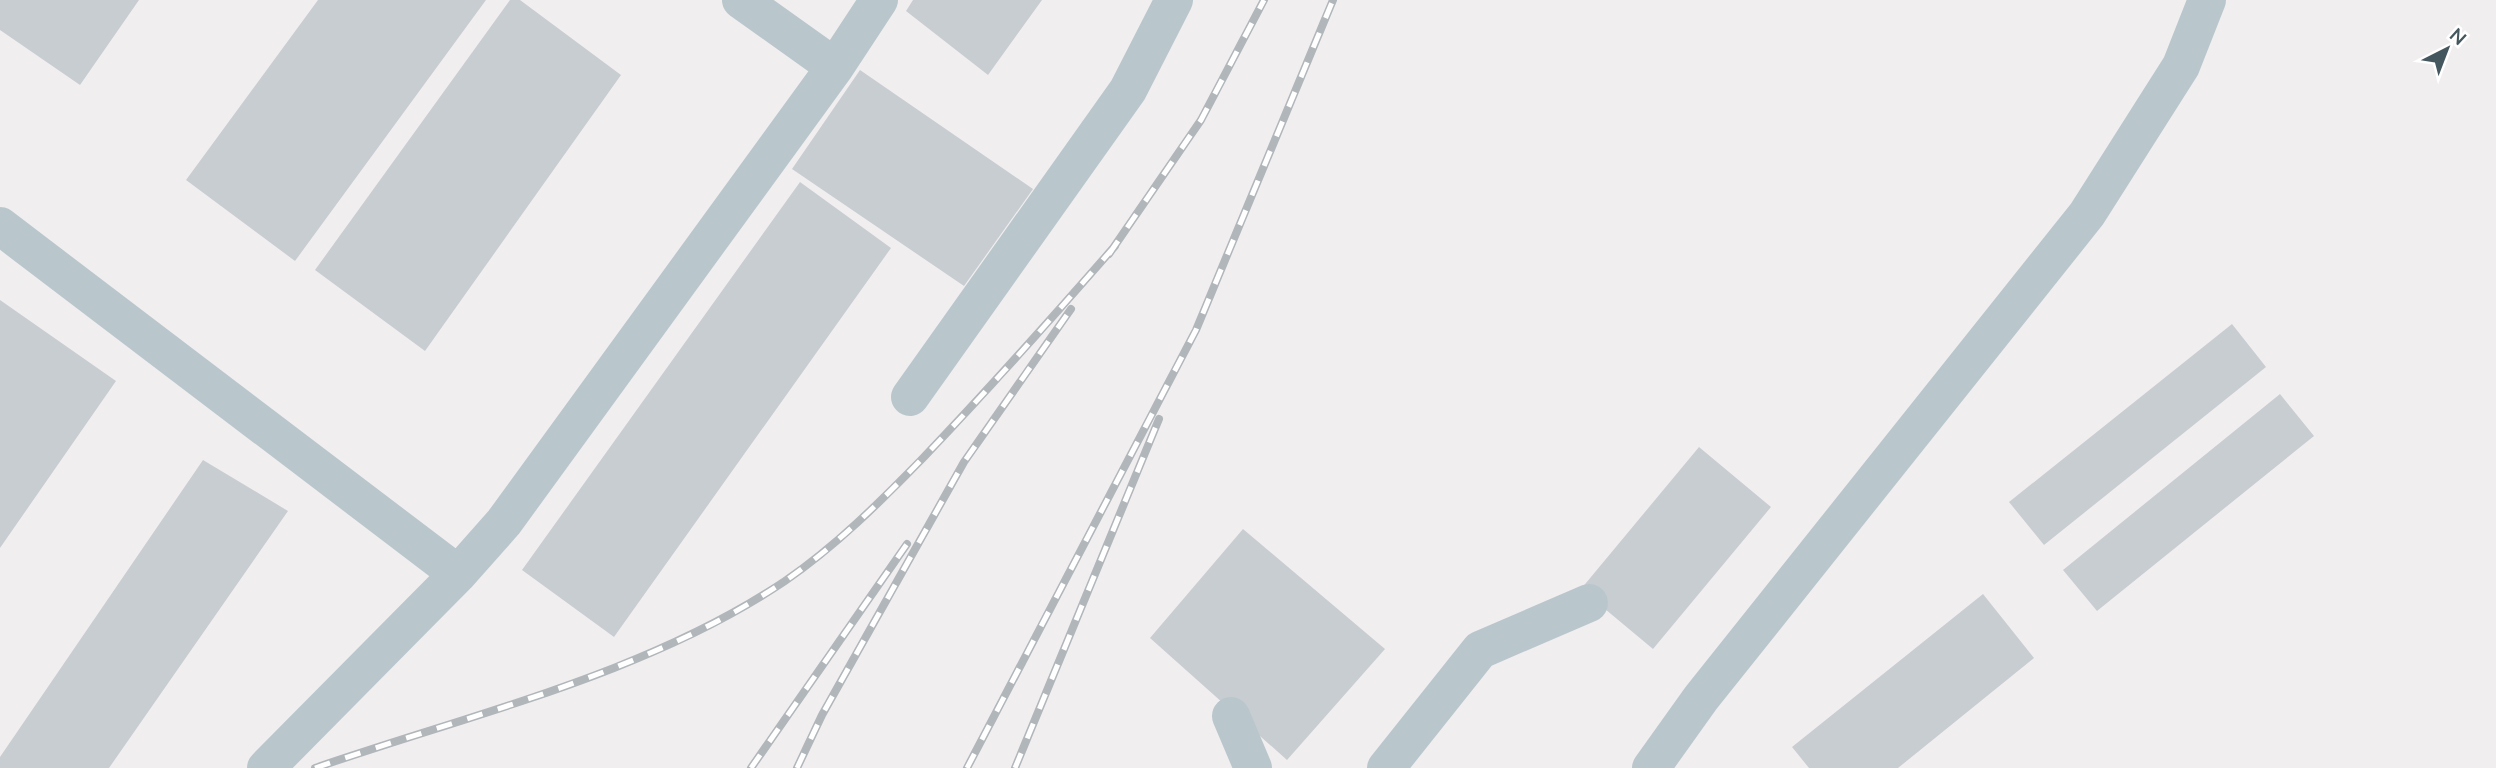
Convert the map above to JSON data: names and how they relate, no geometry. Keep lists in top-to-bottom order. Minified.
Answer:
{"north":"top right"}
